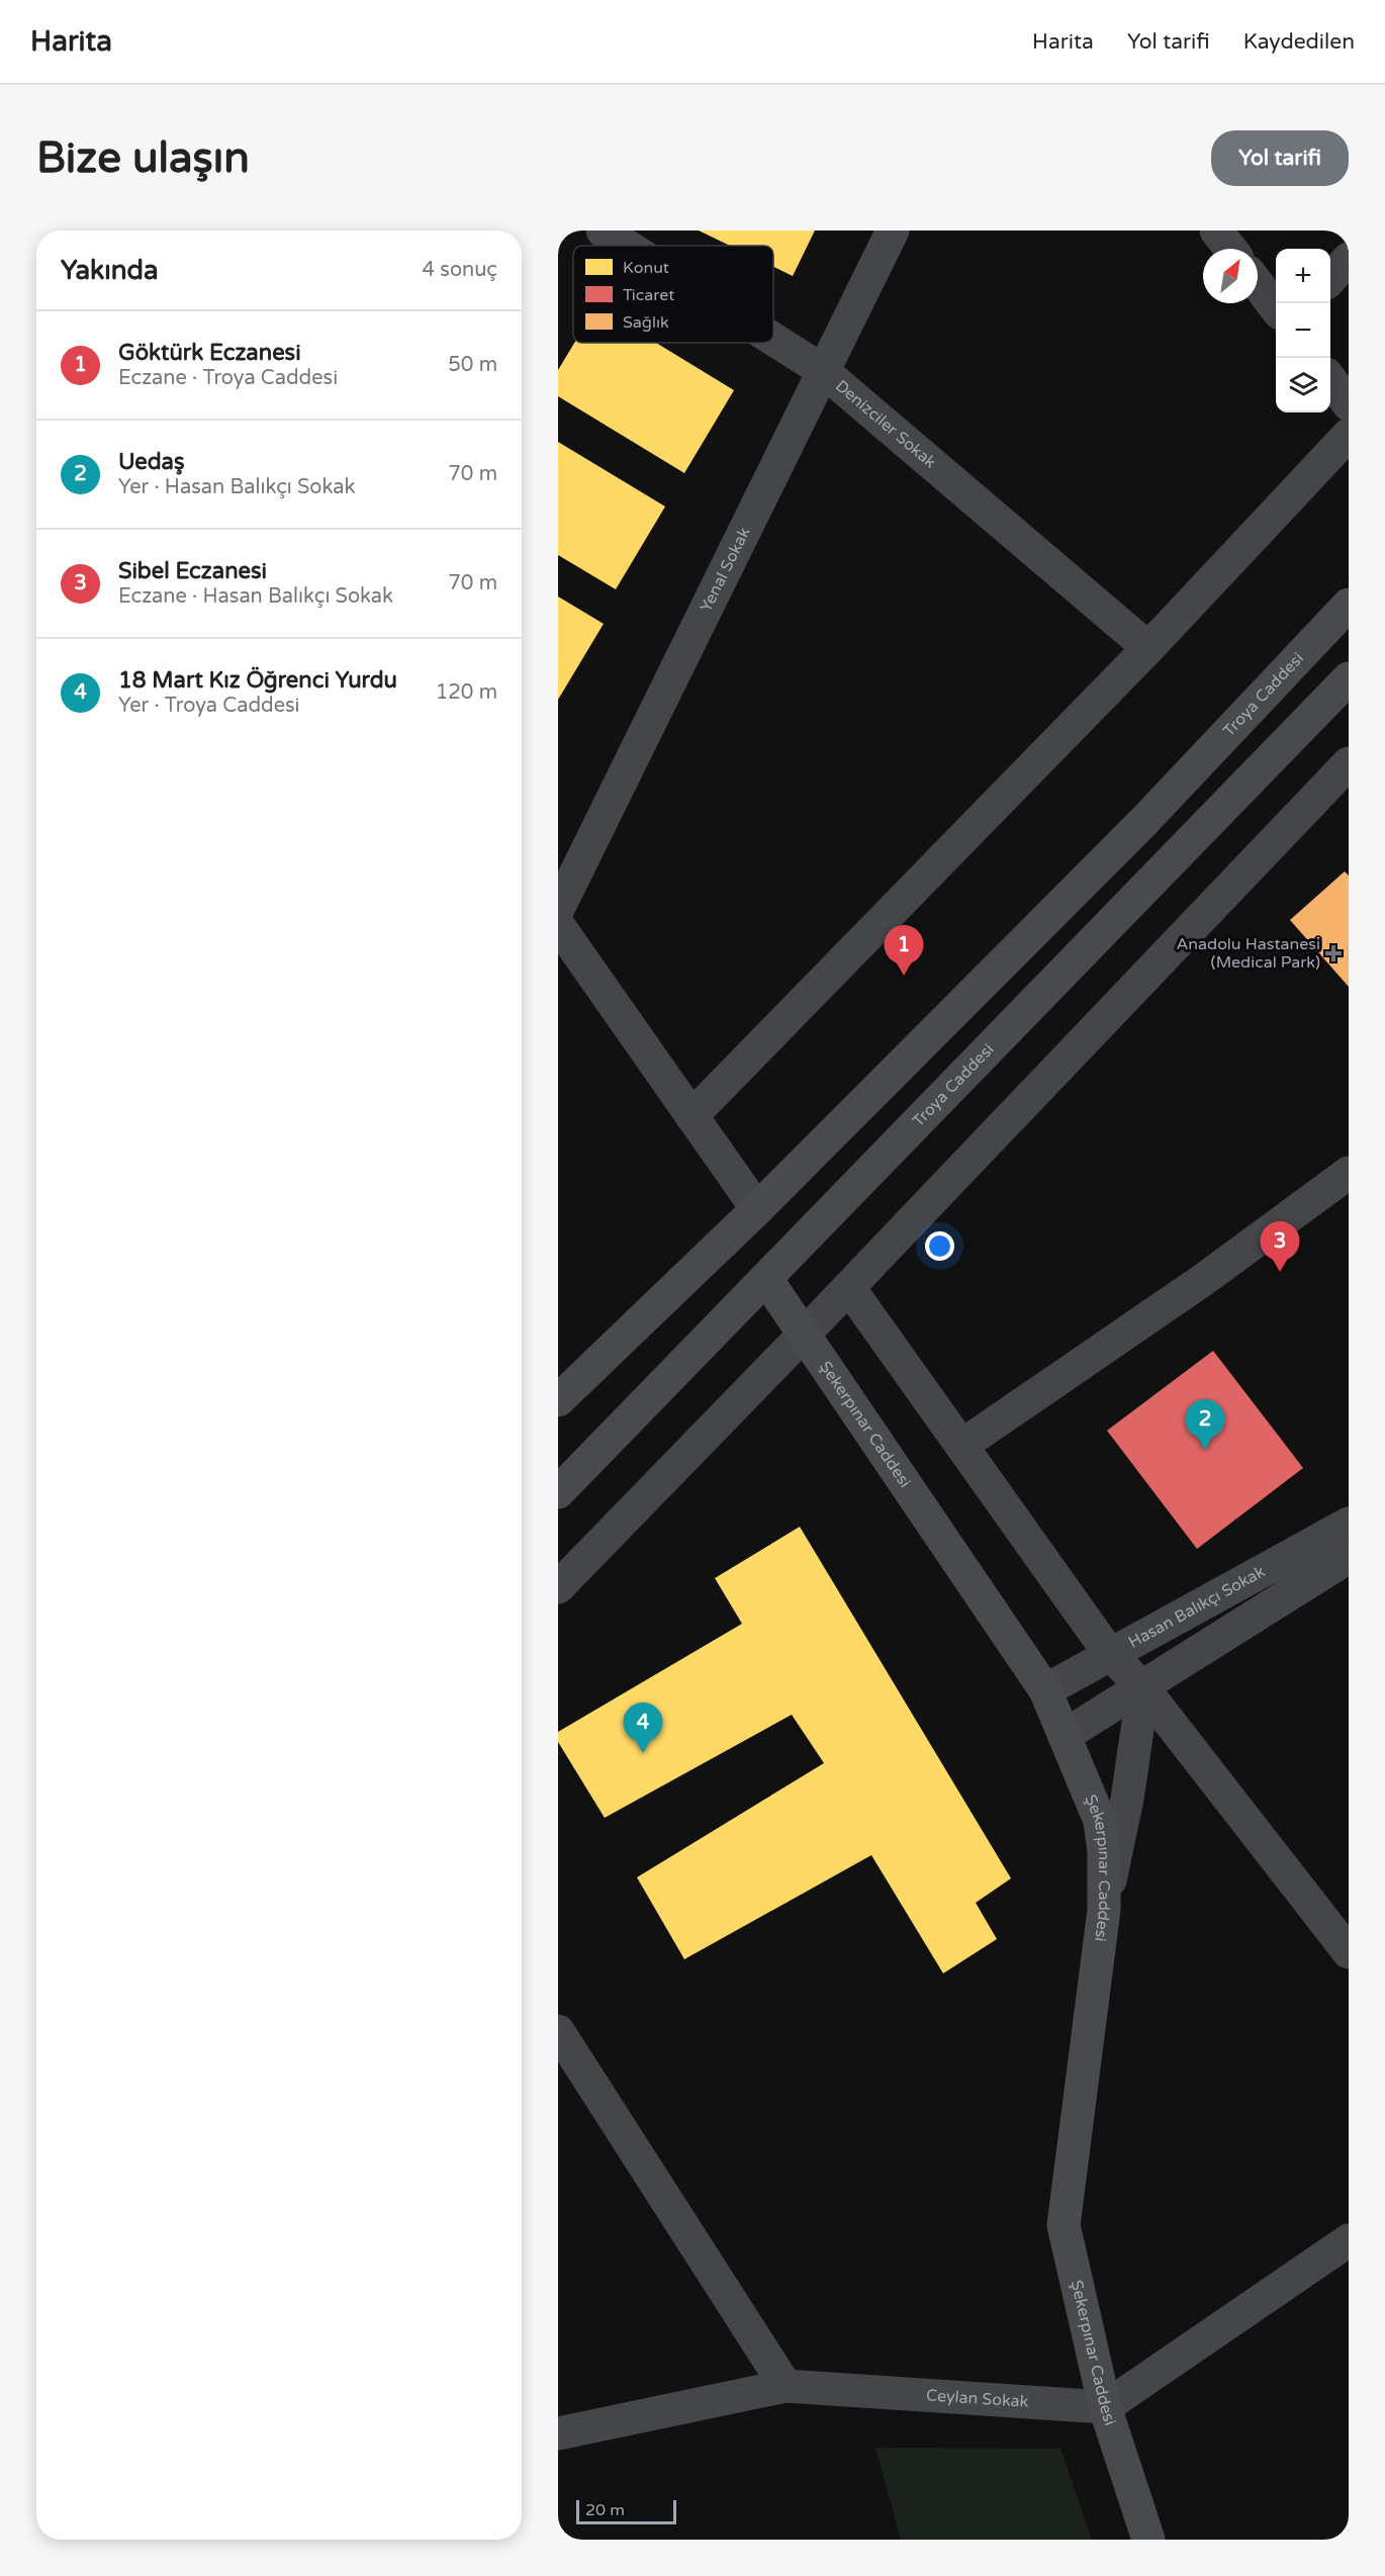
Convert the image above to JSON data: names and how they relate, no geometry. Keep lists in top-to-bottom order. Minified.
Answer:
{"streets":{"main road":["Troya Caddesi","Şekerpınar Caddesi"],"street":["Denizciler Sokak","Yenal Sokak","Hasan Balıkçı Sokak","Ceylan Sokak"]},"crossings":[["Denizciler Sokak","Yenal Sokak"],["Troya Caddesi","Şekerpınar Caddesi"],["Şekerpınar Caddesi","Hasan Balıkçı Sokak"],["Şekerpınar Caddesi","Ceylan Sokak"]],"places":{"health":["Anadolu Hastanesi (Medical Park)"]},"legend":["Konut","Ticaret","Sağlık"],"scale_bar":"20 m","north":"top right","page":{"header":"Harita","nav":["Harita","Yol tarifi","Kaydedilen"],"buttons":"Yol tarifi","title":"Bize ulaşın","heading":["Yakında","4 sonuç"],"map_buttons":["+","−"],"list":[{"mark":"1","name":"Göktürk Eczanesi","note":"Eczane · Troya Caddesi","value":"50 m"},{"mark":"2","name":"Uedaş","note":"Yer · Hasan Balıkçı Sokak","value":"70 m"},{"mark":"3","name":"Sibel Eczanesi","note":"Eczane · Hasan Balıkçı Sokak","value":"70 m"},{"mark":"4","name":"18 Mart Kız Öğrenci Yurdu","note":"Yer · Troya Caddesi","value":"120 m"}],"pins":["1","3","2","4"],"scale":"20 m"}}
